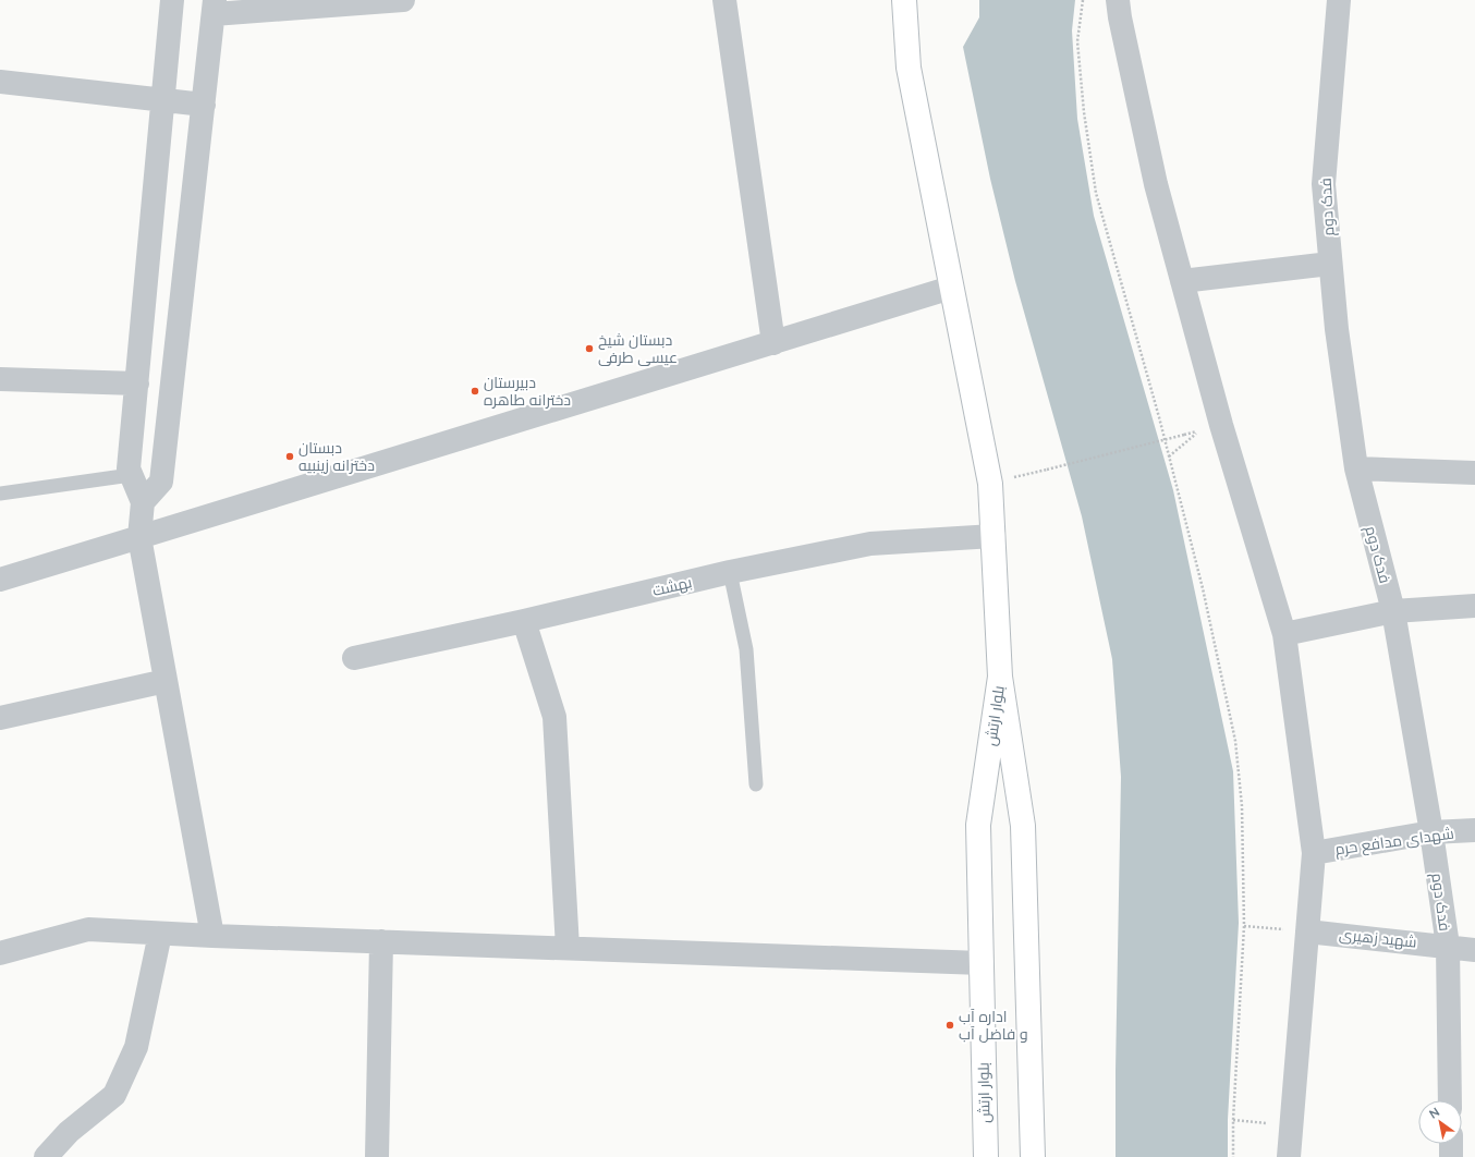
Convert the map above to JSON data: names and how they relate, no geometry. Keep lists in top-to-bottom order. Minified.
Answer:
{"streets":{"main road":["بلوار ارتش"],"street":["فدک دوم","بهشت","شهدای مدافع حرم","شهید زهیری"]},"crossings":[["فدک دوم","شهدای مدافع حرم"],["فدک دوم","شهید زهیری"]],"places":["دبستان شیخ عیسی طرفی","دبیرستان دخترانه طاهره","دبستان دخترانه زینبیه","اداره آب و فاضل آب"],"north":"top left"}
